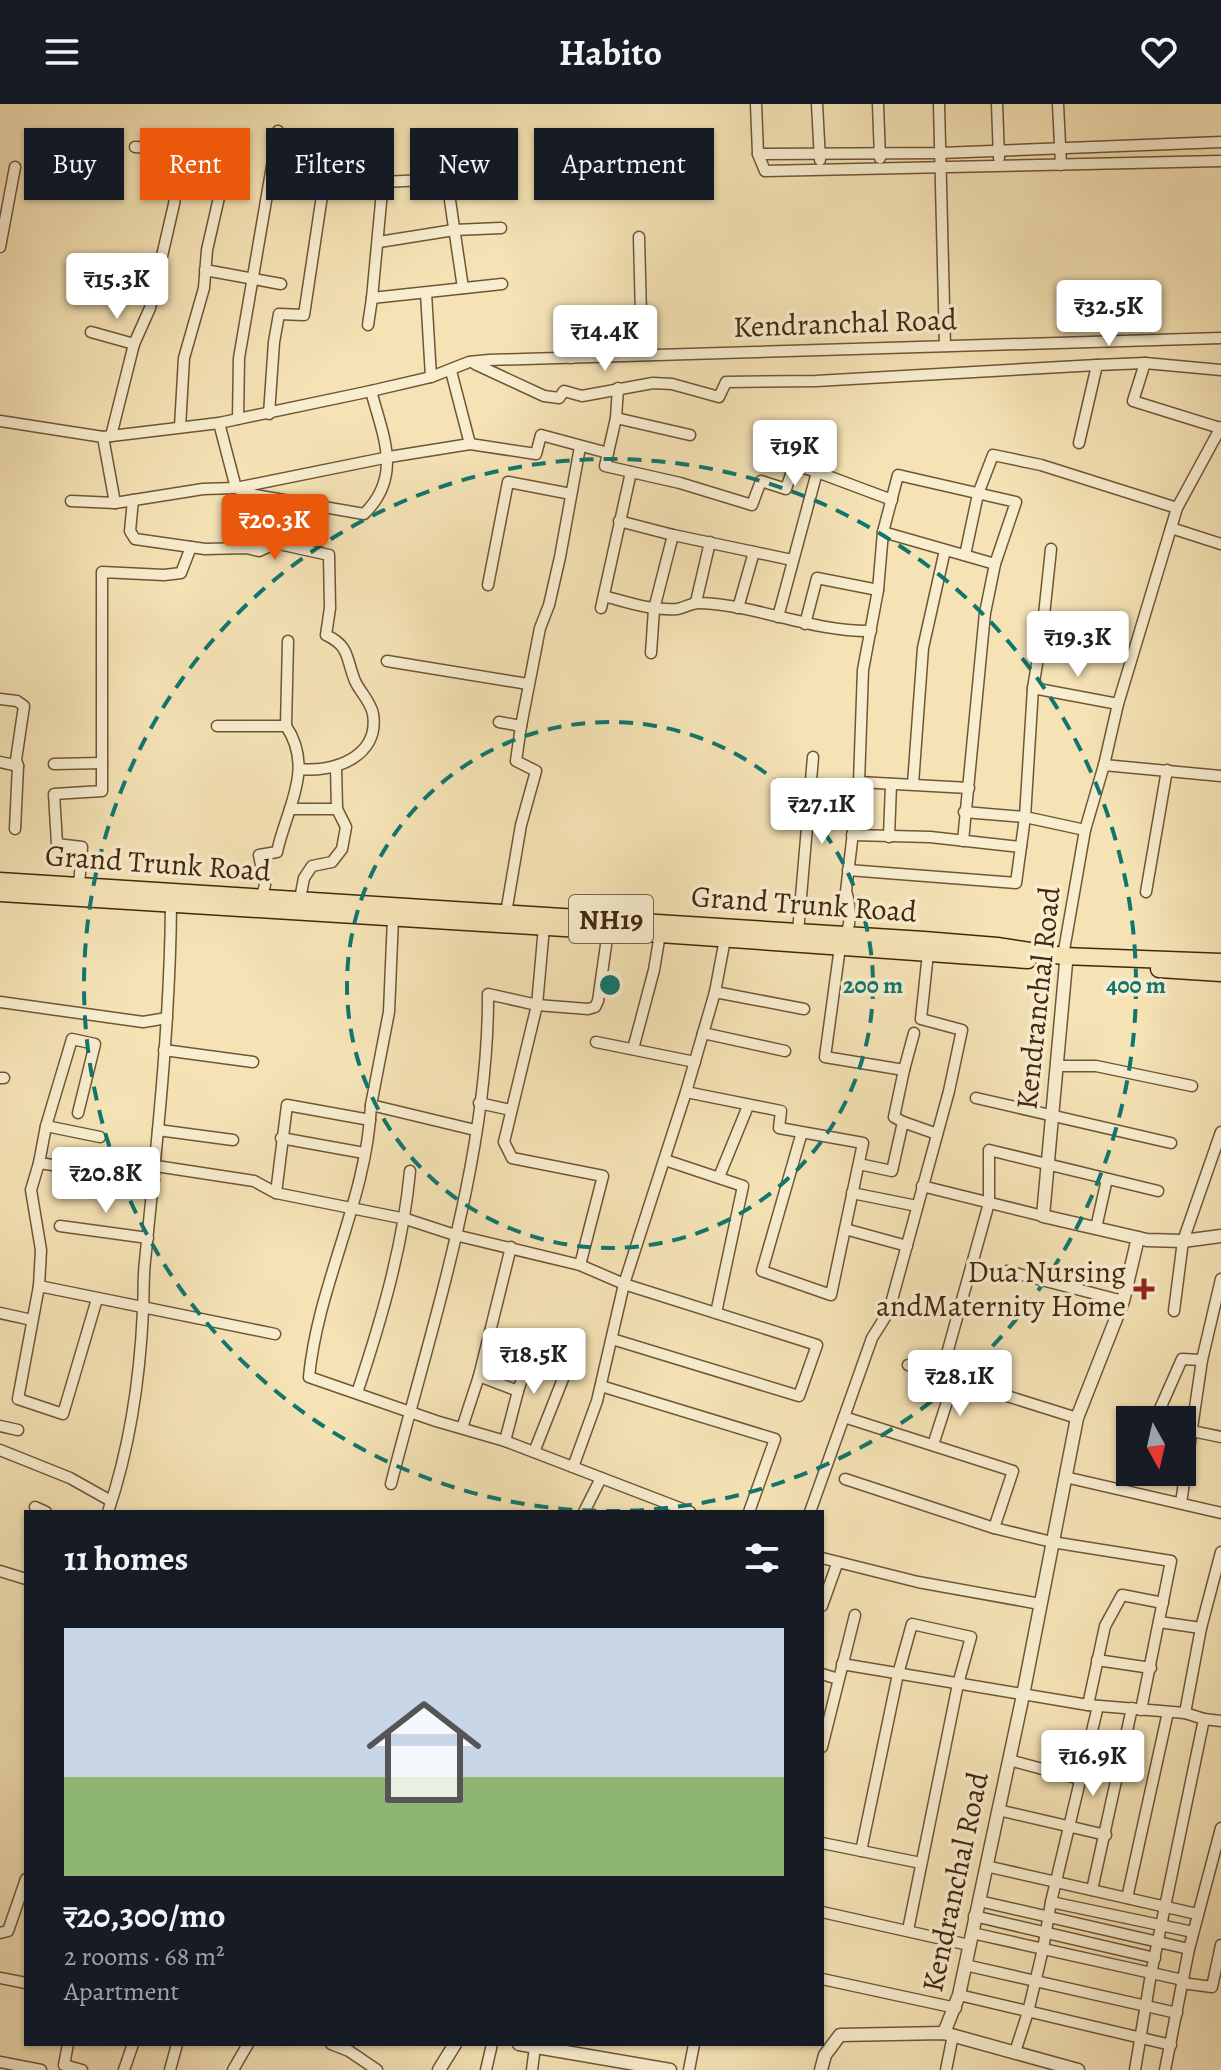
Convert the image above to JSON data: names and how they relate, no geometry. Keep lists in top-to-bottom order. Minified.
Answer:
{"streets":{"highway":["Grand Trunk Road","NH19"],"street":["Kendranchal Road"]},"crossings":[["Kendranchal Road","Grand Trunk Road"]],"places":{"health":["Dua Nursing andMaternity Home"]},"north":"bottom","page":{"header":"Habito","chip":["Buy","Rent","Filters","New","Apartment"],"price":["₹15.3K","₹32.5K","₹14.4K","₹19K","₹20.3K","₹19.3K","₹27.1K","₹20.8K","₹18.5K","₹28.1K","₹16.9K"],"heading":"11 homes","list":[{"name":"₹20,300/mo","note":"2 rooms · 68 m² · Apartment"}]},"rings":["200 m","400 m"]}
